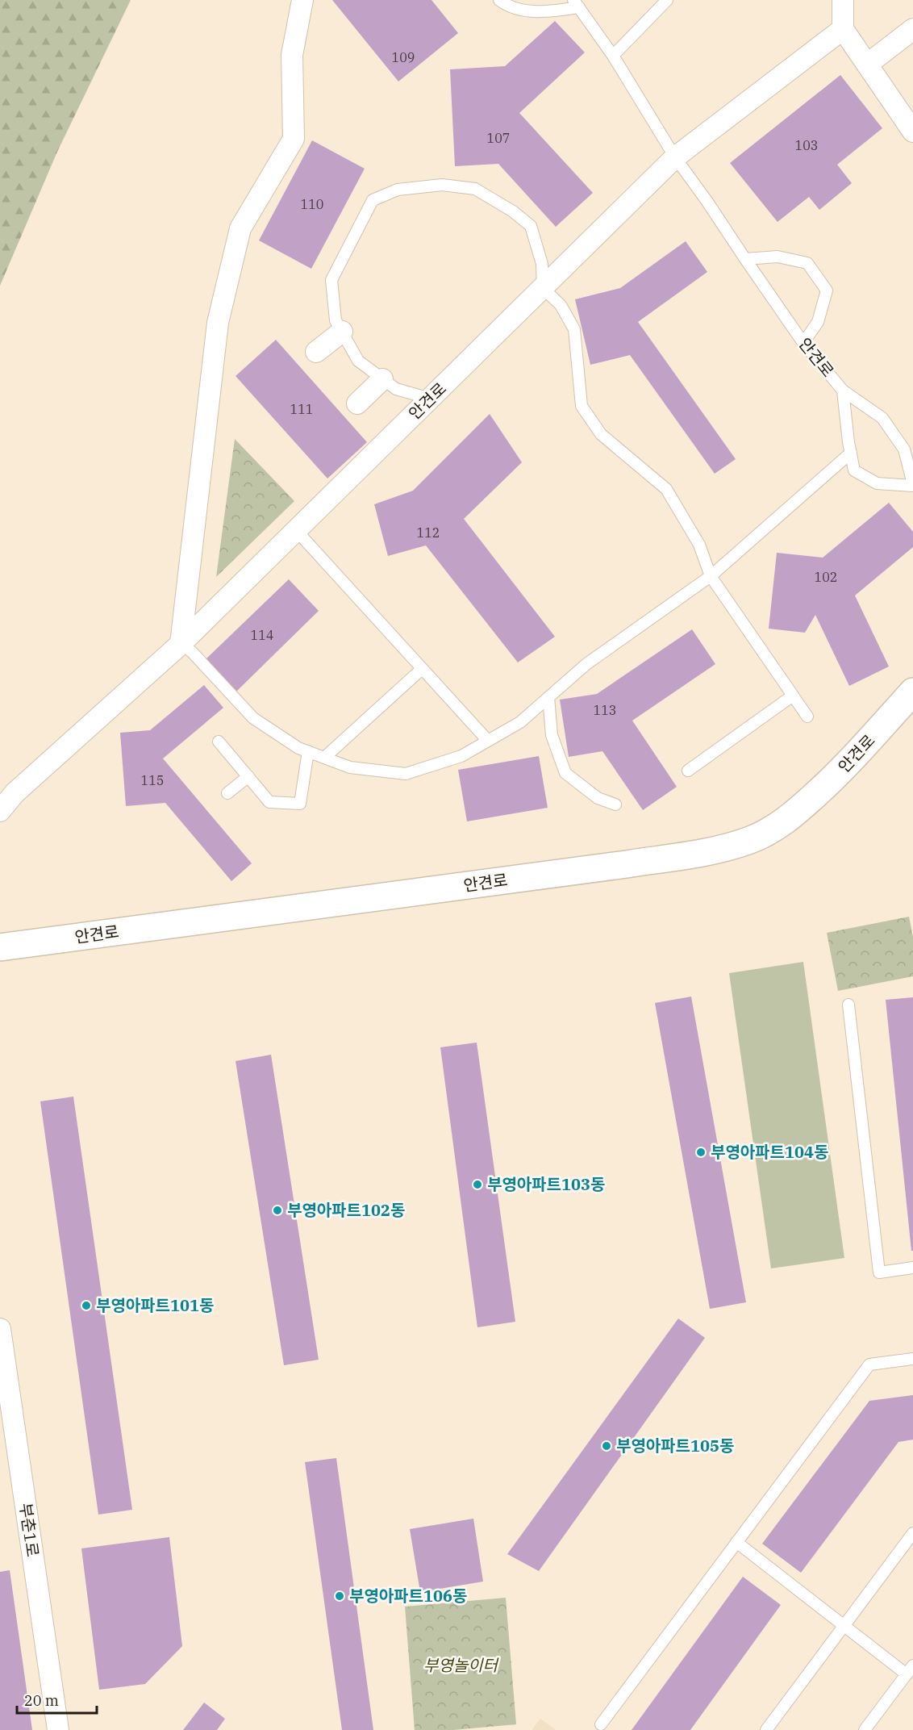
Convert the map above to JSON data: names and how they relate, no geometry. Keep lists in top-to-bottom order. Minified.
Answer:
{"streets":{"main road":["안견로"],"street":["부춘1로"]},"parks":["부영놀이터"],"places":["부영아파트104동","부영아파트103동","부영아파트102동","부영아파트101동","부영아파트105동","부영아파트106동"],"house_numbers":["109","107","103","110","111","112","102","114","113","115"],"scale_bar":"20 m"}
